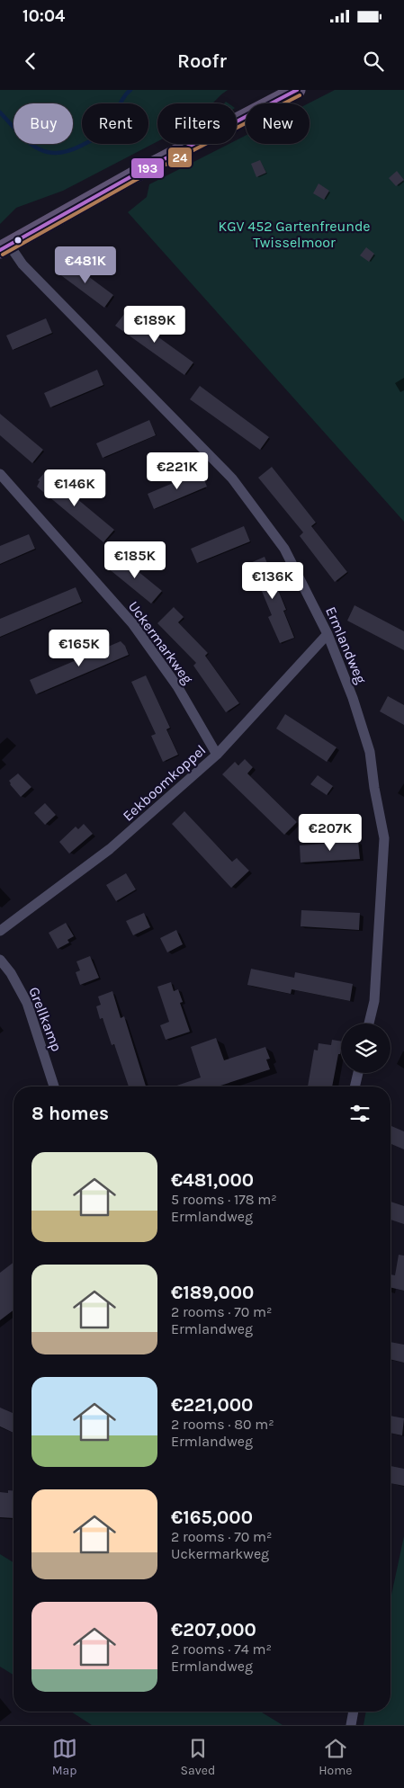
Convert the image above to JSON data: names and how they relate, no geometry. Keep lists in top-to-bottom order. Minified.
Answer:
{"streets":{"street":["Uckermarkweg","Ermlandweg","Eekboomkoppel","Grellkamp"]},"crossings":[["Uckermarkweg","Eekboomkoppel"],["Ermlandweg","Eekboomkoppel"]],"parks":["KGV 452 Gartenfreunde Twisselmoor"],"lines":["transit line 193","transit line 24"],"page":{"status":"10:04","header":"Roofr","chip":["Buy","Rent","Filters","New"],"price":["€481K","€189K","€221K","€146K","€185K","€136K","€165K","€207K"],"heading":"8 homes","list":[{"name":"€481,000","note":"5 rooms · 178 m² · Ermlandweg"},{"name":"€189,000","note":"2 rooms · 70 m² · Ermlandweg"},{"name":"€221,000","note":"2 rooms · 80 m² · Ermlandweg"},{"name":"€165,000","note":"2 rooms · 70 m² · Uckermarkweg"},{"name":"€207,000","note":"2 rooms · 74 m² · Ermlandweg"}],"tabs":["Map","Saved","Home"]}}
